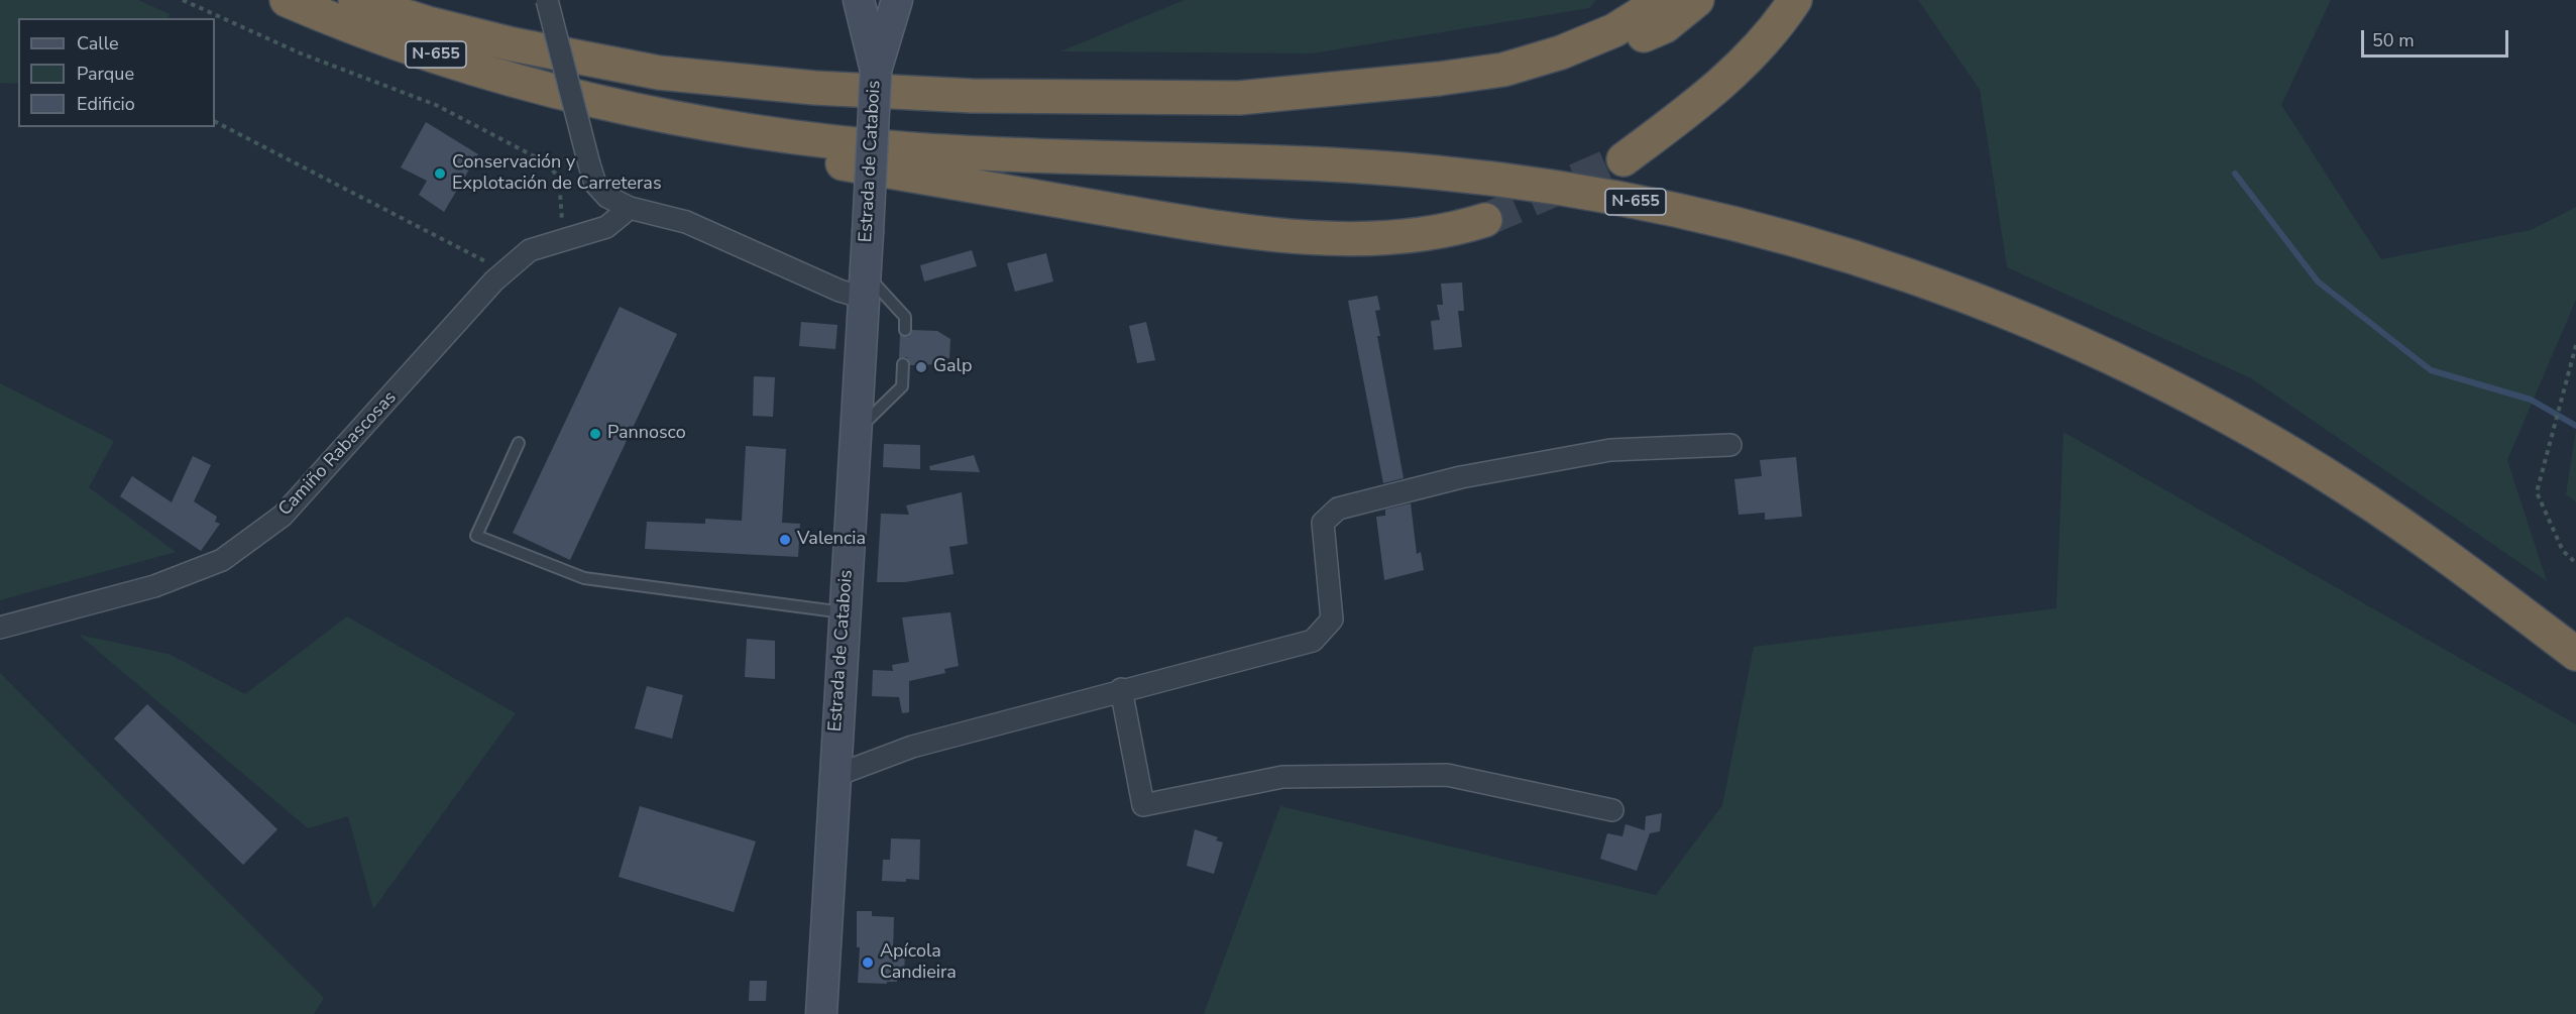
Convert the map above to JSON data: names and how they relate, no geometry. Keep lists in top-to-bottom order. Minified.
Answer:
{"streets":{"highway":["N-655"],"main road":["Estrada de Catabois"],"street":["Camiño Rabascosas"]},"places":["Conservación y Explotación de Carreteras","Galp","Pannosco","Valencia","Apícola Candieira"],"legend":["Calle","Parque","Edificio"],"scale_bar":"50 m"}
